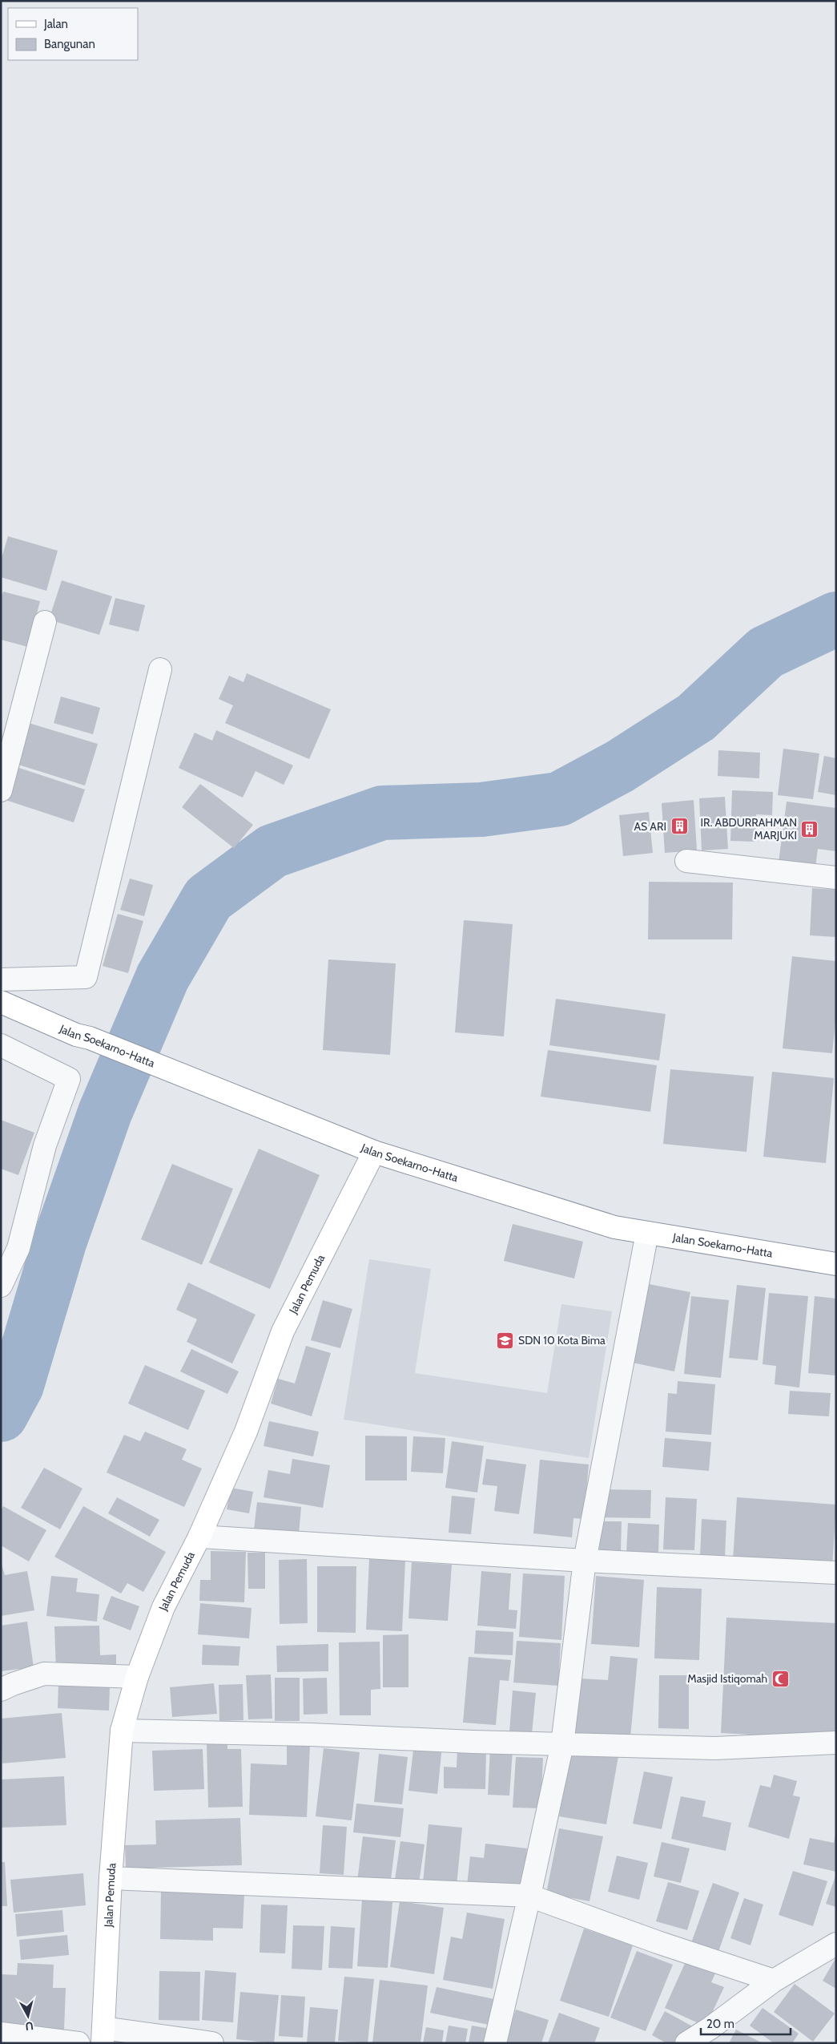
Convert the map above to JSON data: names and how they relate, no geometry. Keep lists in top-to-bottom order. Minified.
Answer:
{"streets":{"main road":["Jalan Soekarno-Hatta","Jalan Pemuda"]},"crossings":[["Jalan Soekarno-Hatta","Jalan Pemuda"]],"places":{"building":["AS ARI","IR. ABDURRAHMAN MARJUKI"],"school or university":["SDN 10 Kota Bima"],"mosque":["Masjid Istiqomah"]},"legend":["Jalan","Bangunan"],"scale_bar":"20 m","north":"bottom"}
